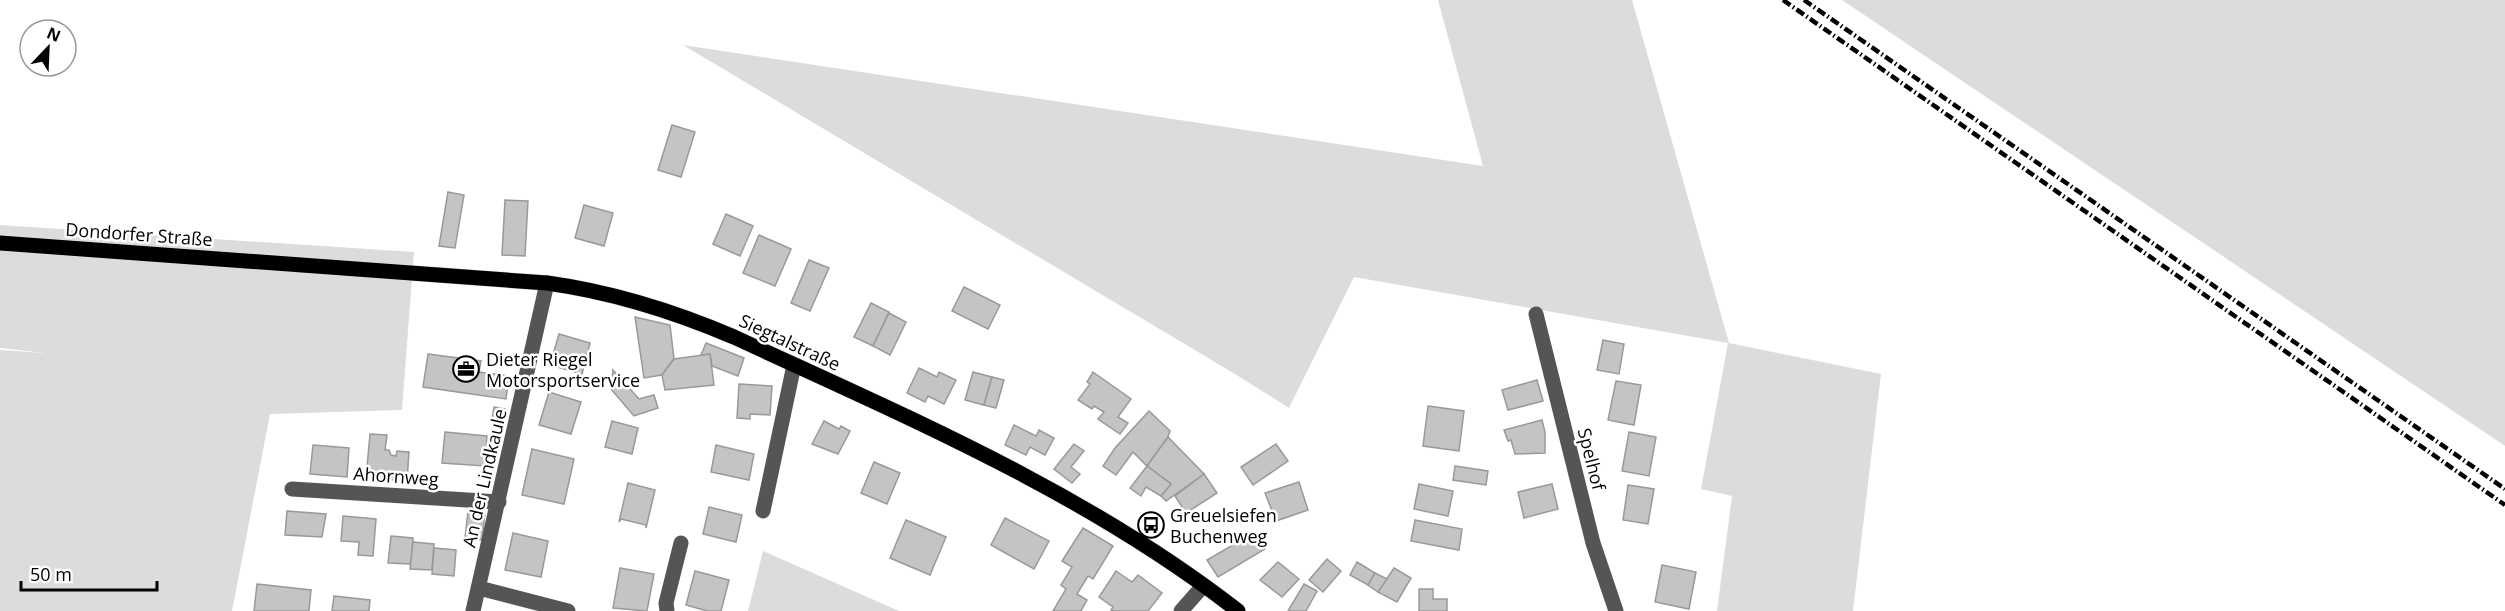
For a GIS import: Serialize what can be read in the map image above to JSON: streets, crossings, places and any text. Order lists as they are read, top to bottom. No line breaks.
{"streets":{"main road":["Dondorfer Straße","Siegtalstraße"],"street":["Spelhof","Ahornweg","An der Lindkaule"]},"crossings":[["Dondorfer Straße","Siegtalstraße"],["Siegtalstraße","An der Lindkaule"],["Ahornweg","An der Lindkaule"]],"places":{"office":["Dieter Riegel Motorsportservice"],"bus stop":["Greuelsiefen Buchenweg"]},"scale_bar":"50 m","north":"top right"}
